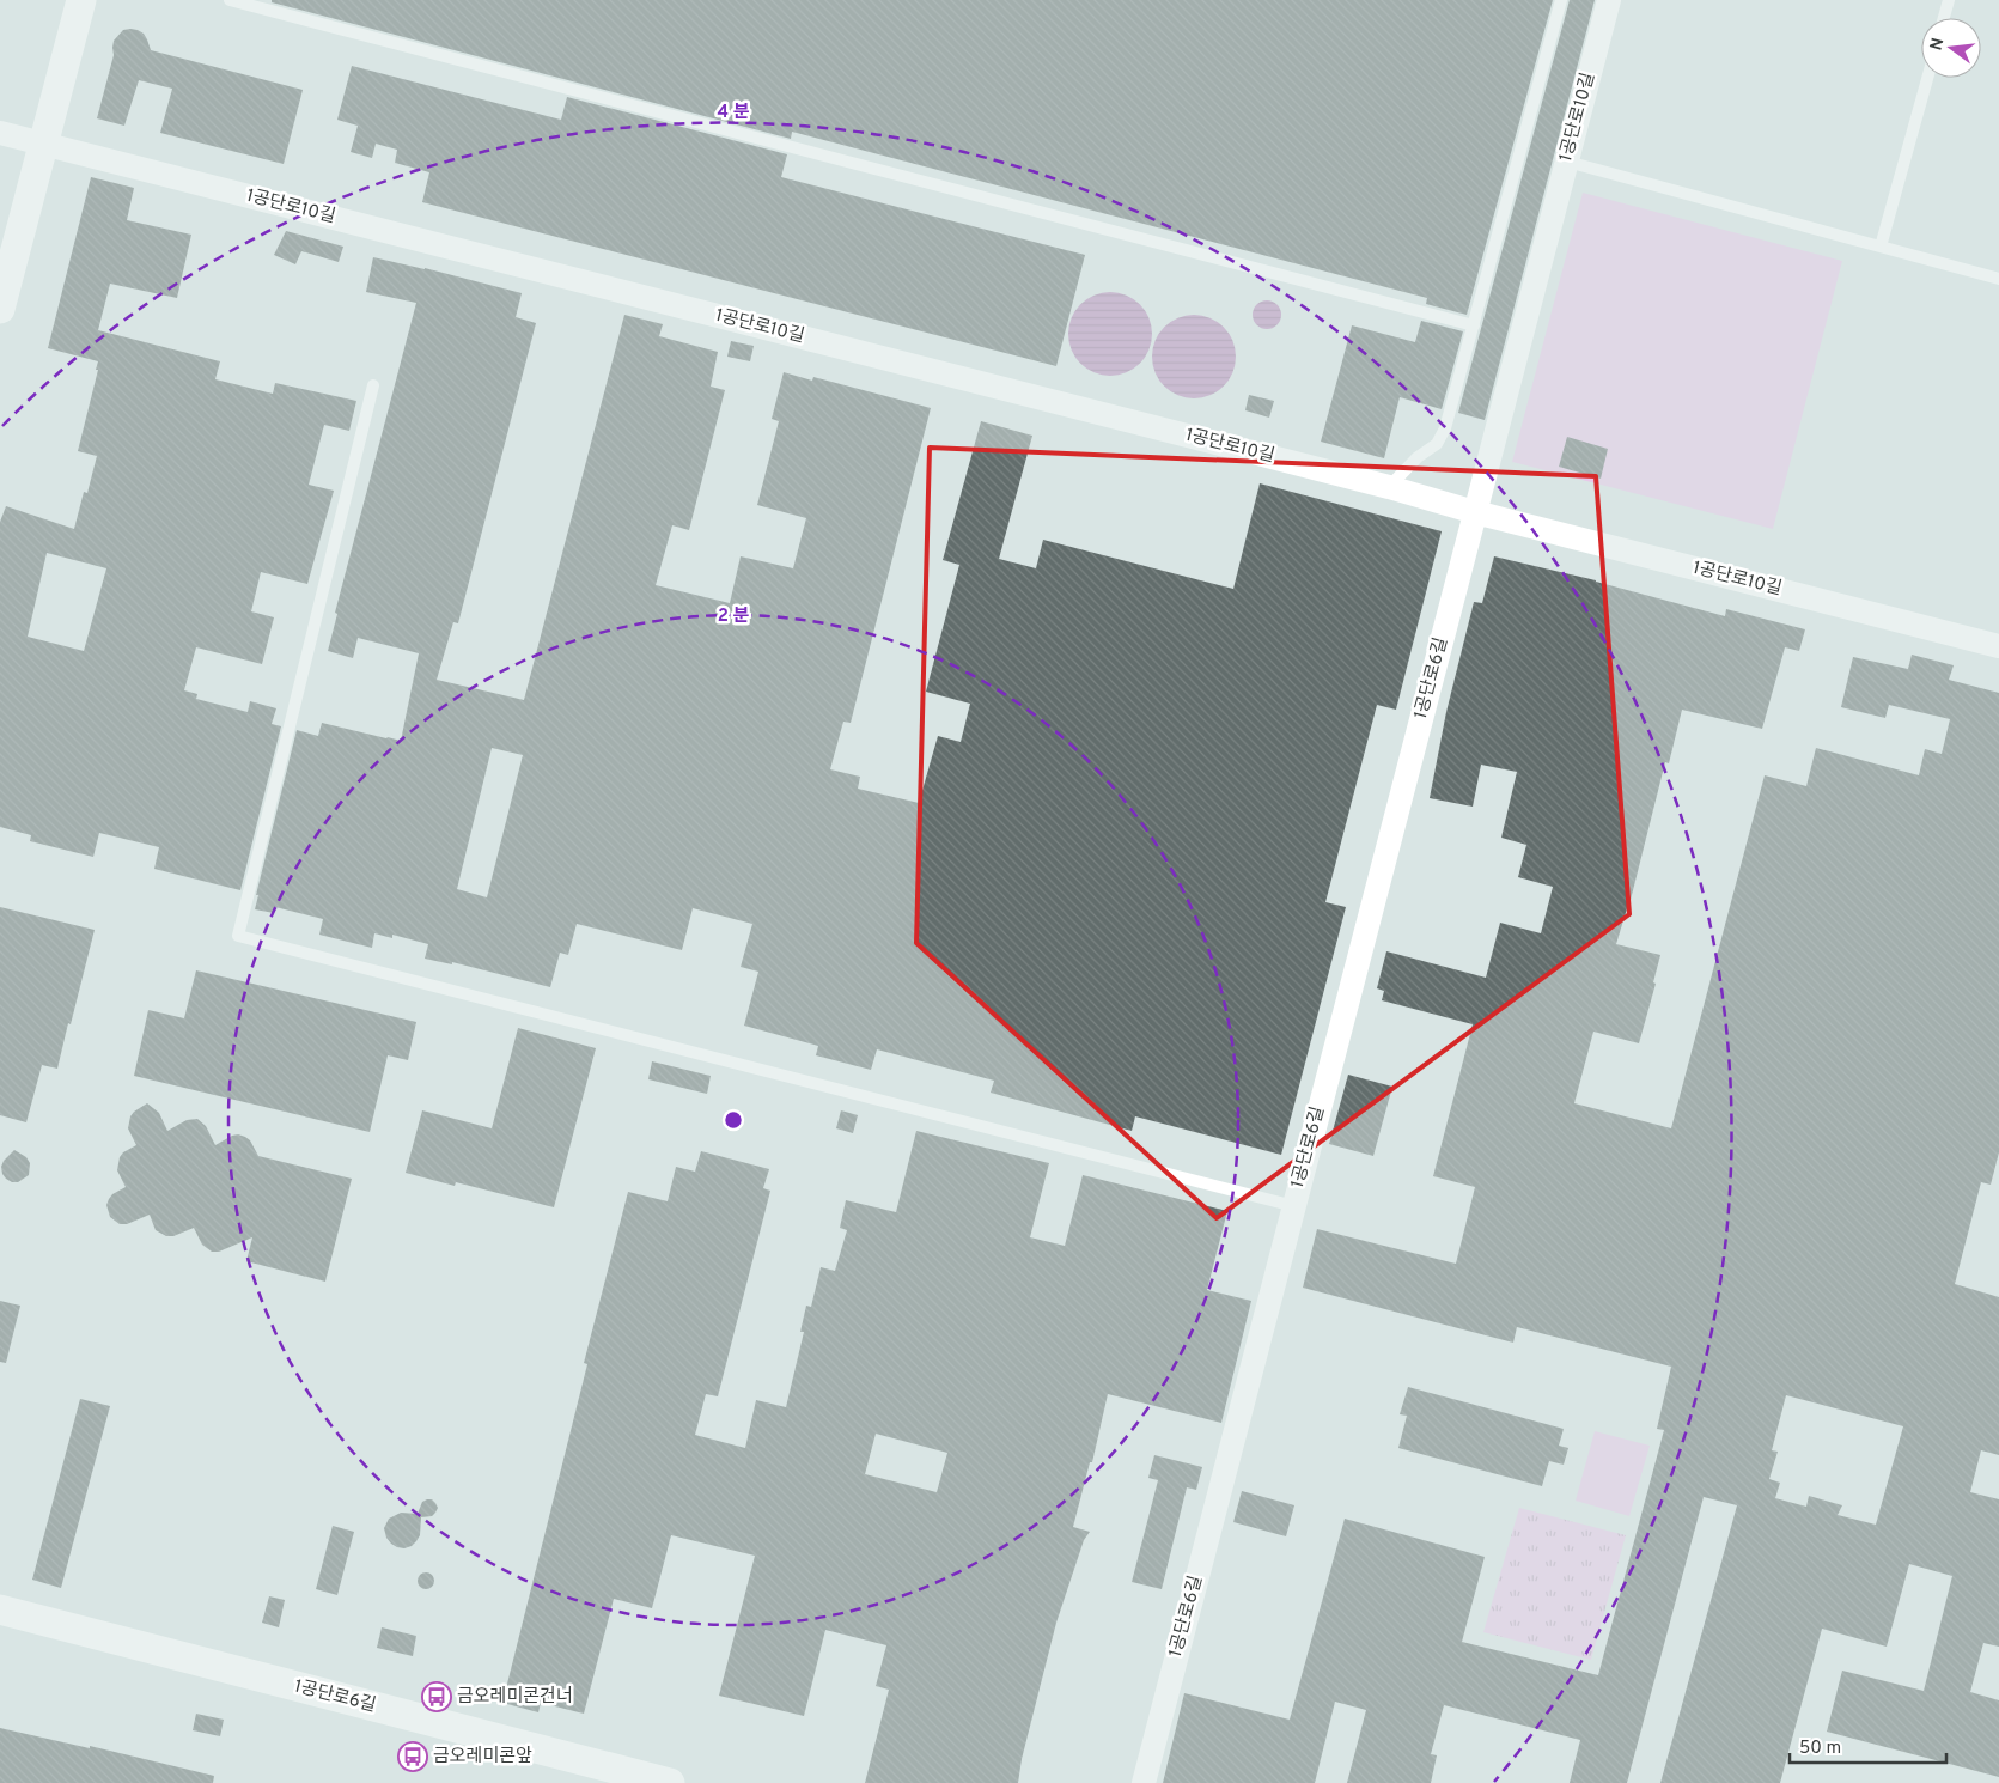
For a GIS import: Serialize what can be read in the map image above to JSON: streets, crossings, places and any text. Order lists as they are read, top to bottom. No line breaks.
{"streets":{"street":["1공단로10길","1공단로6길"]},"crossings":[["1공단로10길","1공단로6길"]],"places":{"bus stop":["금오레미콘건너","금오레미콘앞"]},"scale_bar":"50 m","north":"left","rings":["4 분","2 분"]}
